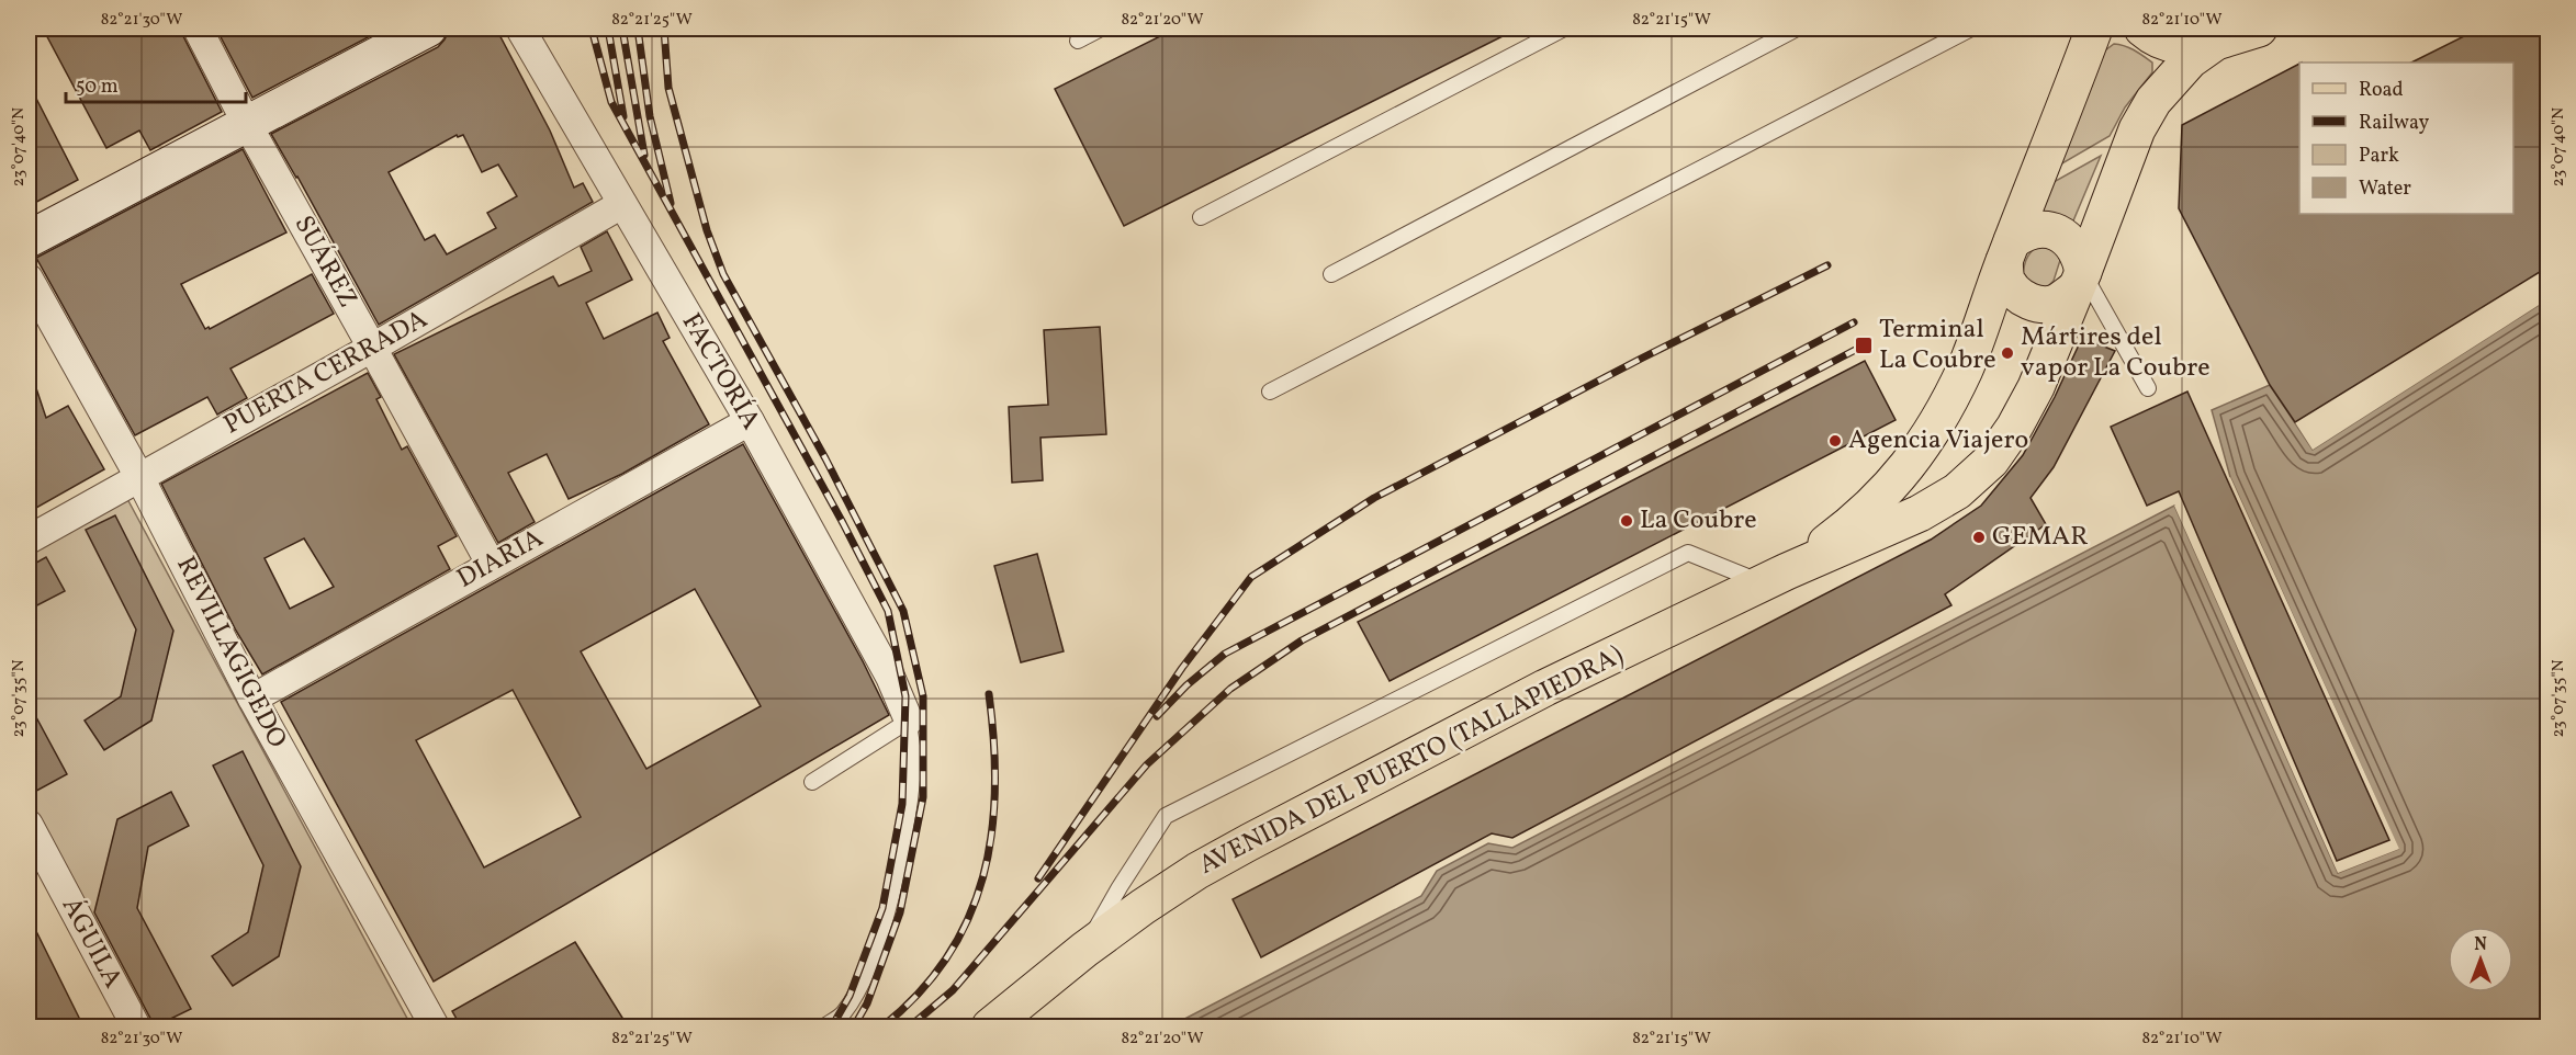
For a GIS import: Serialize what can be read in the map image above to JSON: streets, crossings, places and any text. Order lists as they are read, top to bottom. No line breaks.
{"streets":{"main road":["AVENIDA DEL PUERTO (TALLAPIEDRA)"],"street":["SUÁREZ","FACTORÍA","PUERTA CERRADA","DIARIA","REVILLAGIGEDO","ÁGUILA"]},"crossings":[["SUÁREZ","PUERTA CERRADA"],["SUÁREZ","DIARIA"],["FACTORÍA","PUERTA CERRADA"],["FACTORÍA","DIARIA"],["PUERTA CERRADA","REVILLAGIGEDO"],["DIARIA","REVILLAGIGEDO"]],"places":{"transit":["Terminal La Coubre"],"other":["Mártires del vapor La Coubre","Agencia Viajero","La Coubre","GEMAR"]},"legend":["Road","Railway","Park","Water"],"scale_bar":"50 m","north":"top","coordinates":["82°21'30\"W","82°21'25\"W","82°21'20\"W","82°21'15\"W","82°21'10\"W","23°07'40\"N","23°07'35\"N"]}
